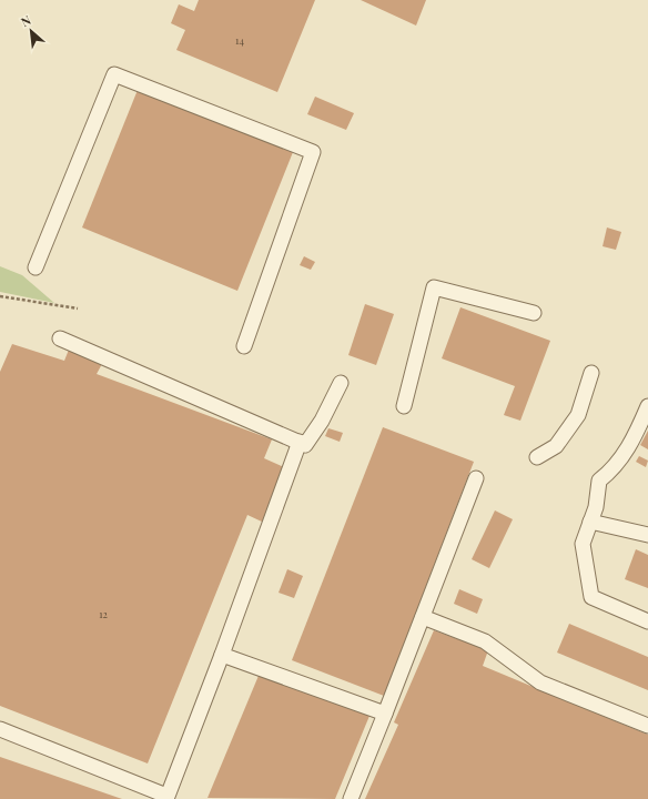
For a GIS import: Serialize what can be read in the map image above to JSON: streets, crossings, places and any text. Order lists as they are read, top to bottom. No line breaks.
{"house_numbers":["14","12"],"north":"top left"}
